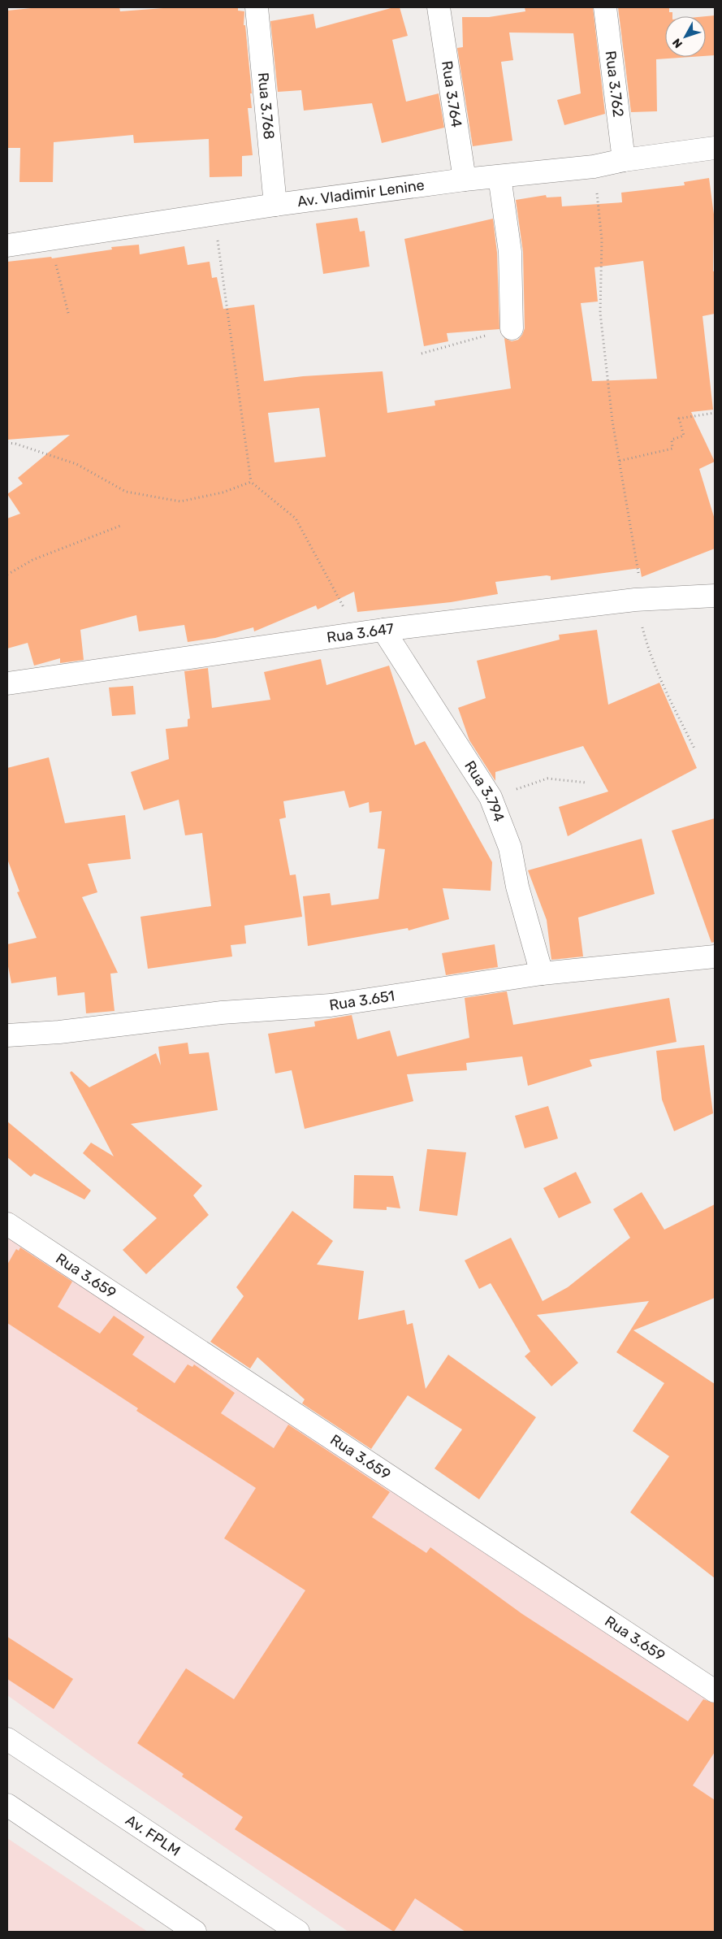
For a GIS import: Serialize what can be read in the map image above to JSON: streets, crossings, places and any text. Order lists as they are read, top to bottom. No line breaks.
{"streets":{"street":["Rua 3.762","Rua 3.764","Rua 3.768","Av. Vladimir Lenine","Rua 3.647","Rua 3.794","Rua 3.651","Rua 3.659","Av. FPLM"]},"crossings":[["Rua 3.762","Av. Vladimir Lenine"],["Rua 3.764","Av. Vladimir Lenine"],["Rua 3.768","Av. Vladimir Lenine"],["Rua 3.647","Rua 3.794"],["Rua 3.794","Rua 3.651"]],"north":"bottom left"}
